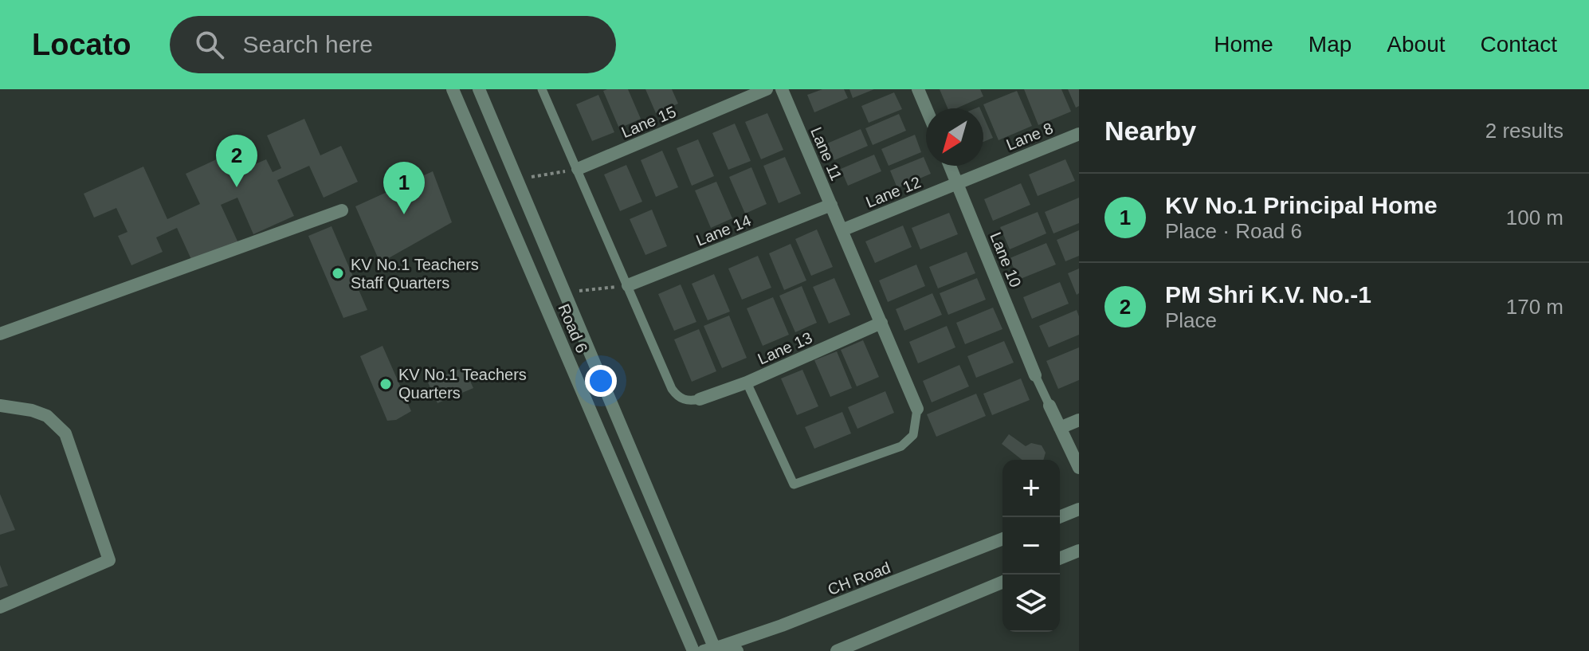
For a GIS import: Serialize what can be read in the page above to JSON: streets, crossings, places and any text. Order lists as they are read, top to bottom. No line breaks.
{"streets":{"street":["Lane 15","Lane 8","Lane 11","Lane 12","Lane 14","Lane 10","Road 6","Lane 13","CH Road"]},"crossings":[["Lane 8","Lane 12"],["Lane 8","Lane 10"],["Lane 11","Lane 12"],["Lane 11","Lane 14"],["Lane 11","Lane 13"],["Lane 12","Lane 10"],["Road 6","CH Road"]],"places":["KV No.1 Teachers Staff Quarters","KV No.1 Teachers Quarters"],"north":"bottom left","page":{"header":"Locato","search":"Search here","nav":["Home","Map","About","Contact"],"heading":["Nearby","2 results"],"pins":["2","1"],"list":[{"mark":"1","name":"KV No.1 Principal Home","note":"Place · Road 6","value":"100 m"},{"mark":"2","name":"PM Shri K.V. No.-1","note":"Place","value":"170 m"}],"map_buttons":["+","−"]}}
